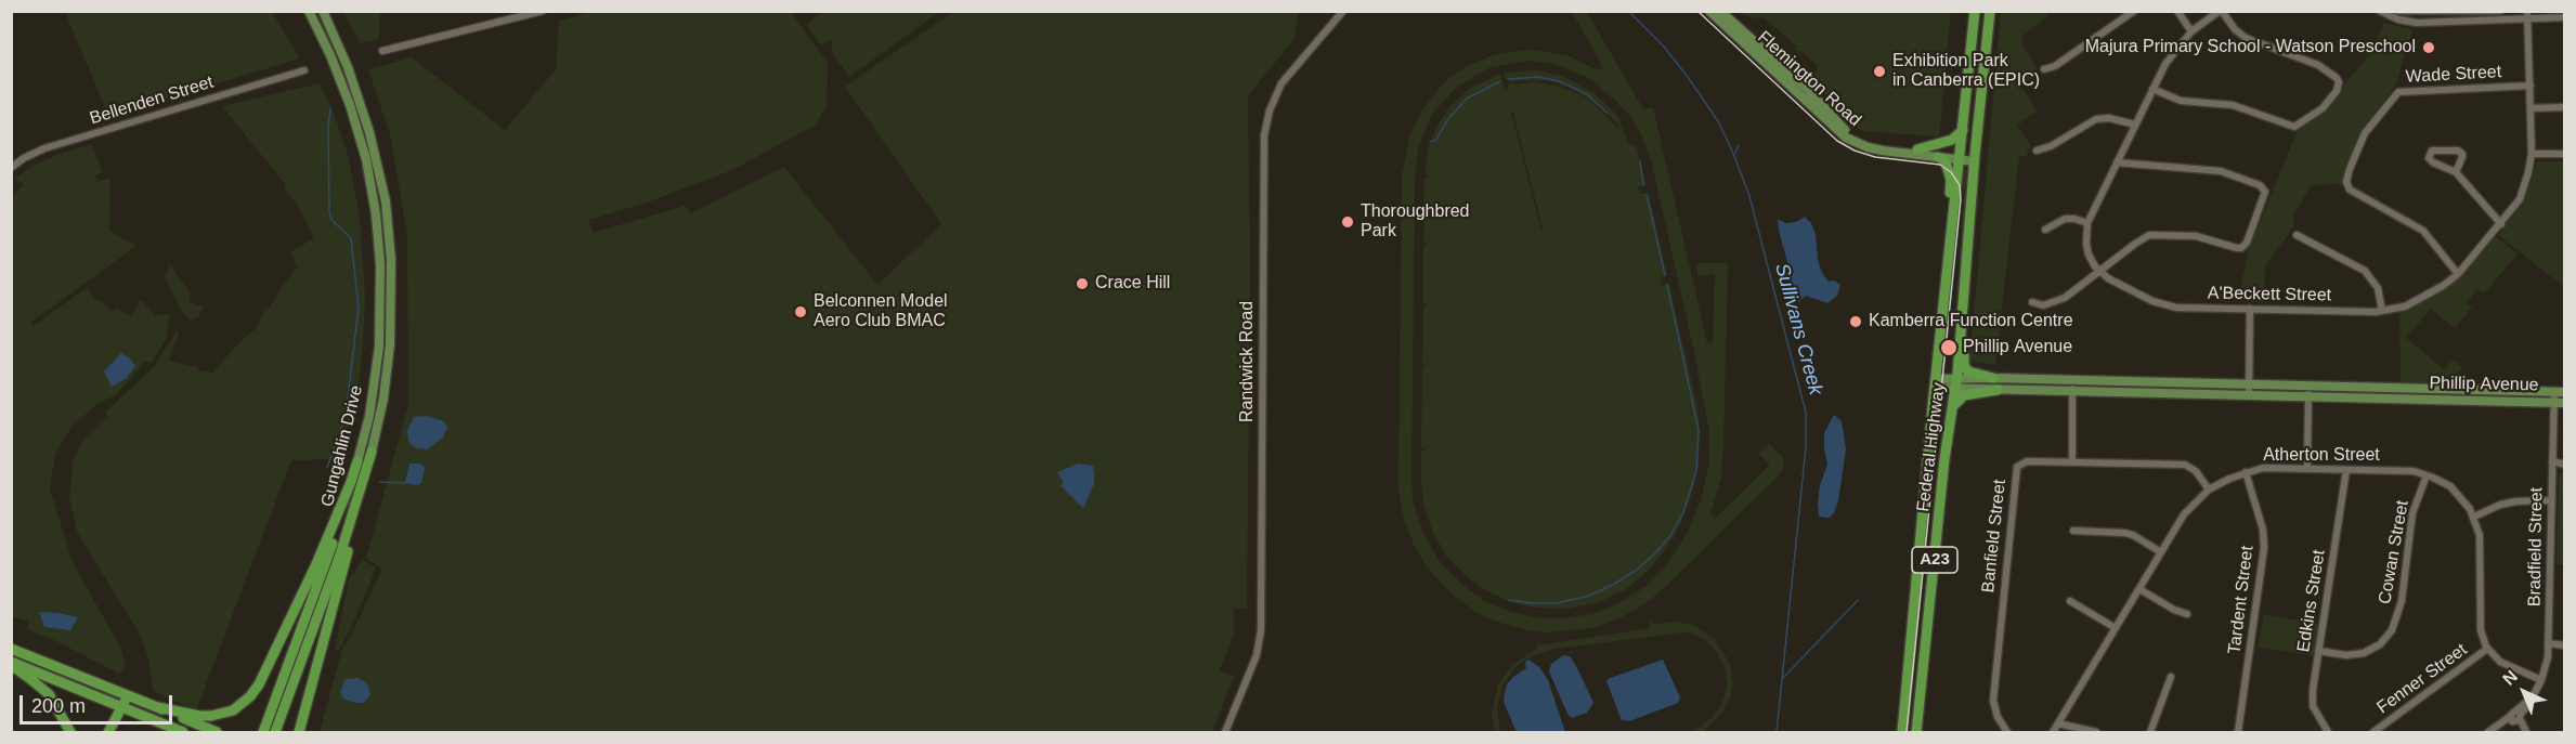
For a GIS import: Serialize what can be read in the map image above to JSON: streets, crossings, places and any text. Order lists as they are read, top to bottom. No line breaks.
{"streets":{"highway":["Gungahlin Drive","Federal Highway","A23"],"main road":["Flemington Road","Phillip Avenue"],"street":["Wade Street","Bellenden Street","A'Beckett Street","Randwick Road","Atherton Street","Banfield Street","Bradfield Street","Cowan Street","Tardent Street","Edkins Street","Fenner Street"]},"crossings":[["Wade Street","A'Beckett Street"],["Flemington Road","Federal Highway"],["Phillip Avenue","Federal Highway"],["Phillip Avenue","Bradfield Street"],["Atherton Street","Banfield Street"],["Atherton Street","Cowan Street"],["Atherton Street","Tardent Street"],["Atherton Street","Edkins Street"],["Atherton Street","Fenner Street"],["Cowan Street","Edkins Street"]],"water":["Sullivans Creek"],"places":["Majura Primary School - Watson Preschool","Exhibition Park in Canberra (EPIC)","Thoroughbred Park","Crace Hill","Belconnen Model Aero Club BMAC","Kamberra Function Centre","Phillip Avenue"],"scale_bar":"200 m","north":"top left"}
